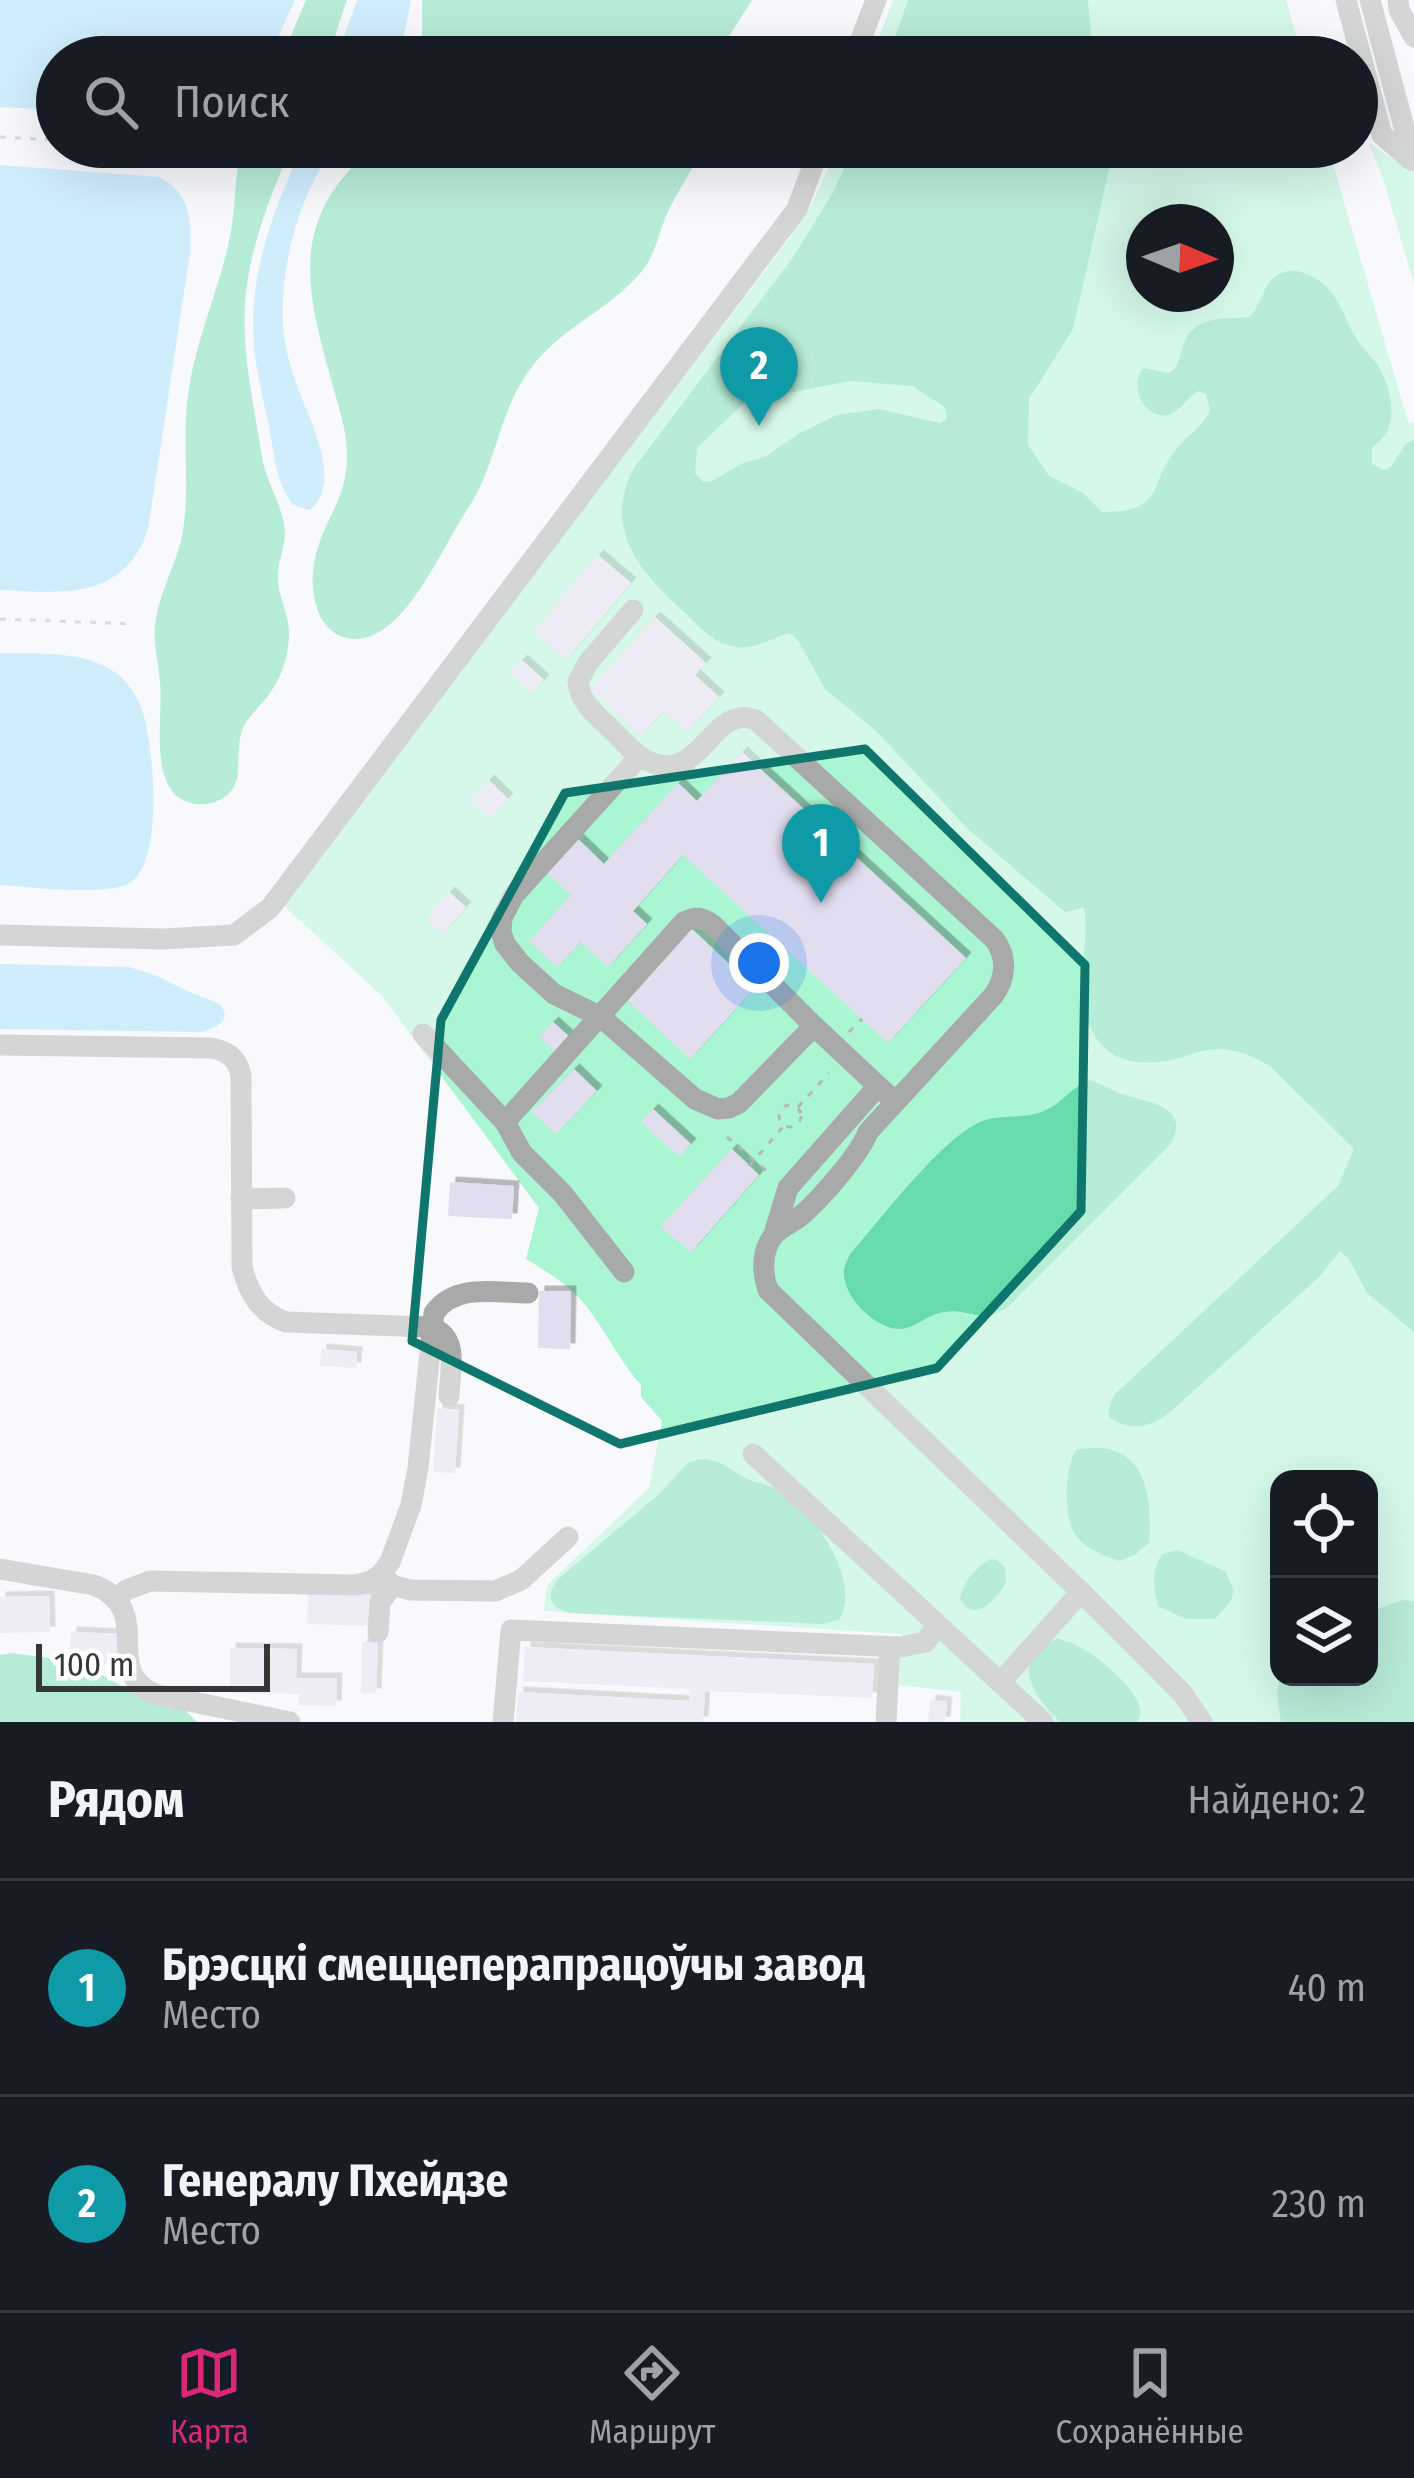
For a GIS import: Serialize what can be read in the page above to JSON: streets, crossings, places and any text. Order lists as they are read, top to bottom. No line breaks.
{"scale_bar":"100 m","north":"right","page":{"search":"Поиск","pins":["2","1"],"scale":"100 m","heading":["Рядом","Найдено: 2"],"list":[{"mark":"1","name":"Брэсцкі смеццеперапрацоўчы завод","note":"Место","value":"40 m"},{"mark":"2","name":"Генералу Пхейдзе","note":"Место","value":"230 m"}],"nav":["Карта","Маршрут","Сохранённые"]}}
